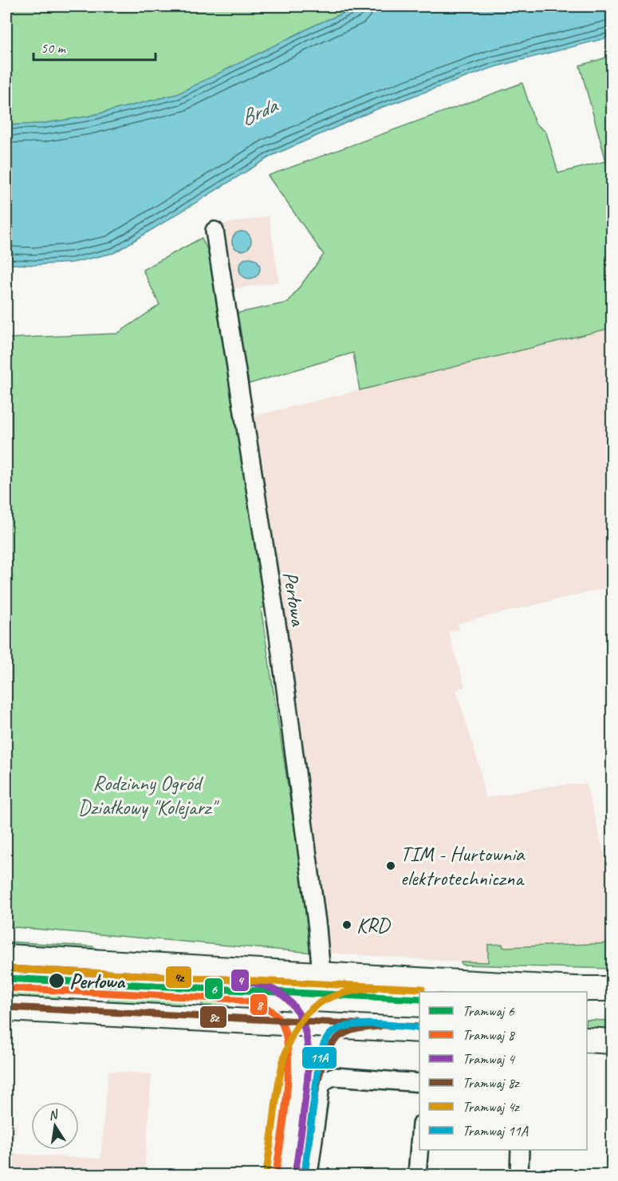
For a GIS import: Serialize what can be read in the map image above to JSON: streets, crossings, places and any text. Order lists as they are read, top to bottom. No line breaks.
{"streets":{"street":["Perłowa"]},"water":["Brda"],"parks":["Rodzinny Ogród Działkowy \"Kolejarz\""],"places":["TIM - Hurtownia elektrotechniczna","KRD","Perłowa"],"lines":["tram line 4","tram line 4z","tram line 6","tram line 8","tram line 8z","tram line 11A"],"legend":["Tramwaj 6","Tramwaj 8","Tramwaj 4","Tramwaj 8z","Tramwaj 4z","Tramwaj 11A"],"scale_bar":"50 m","north":"top"}
